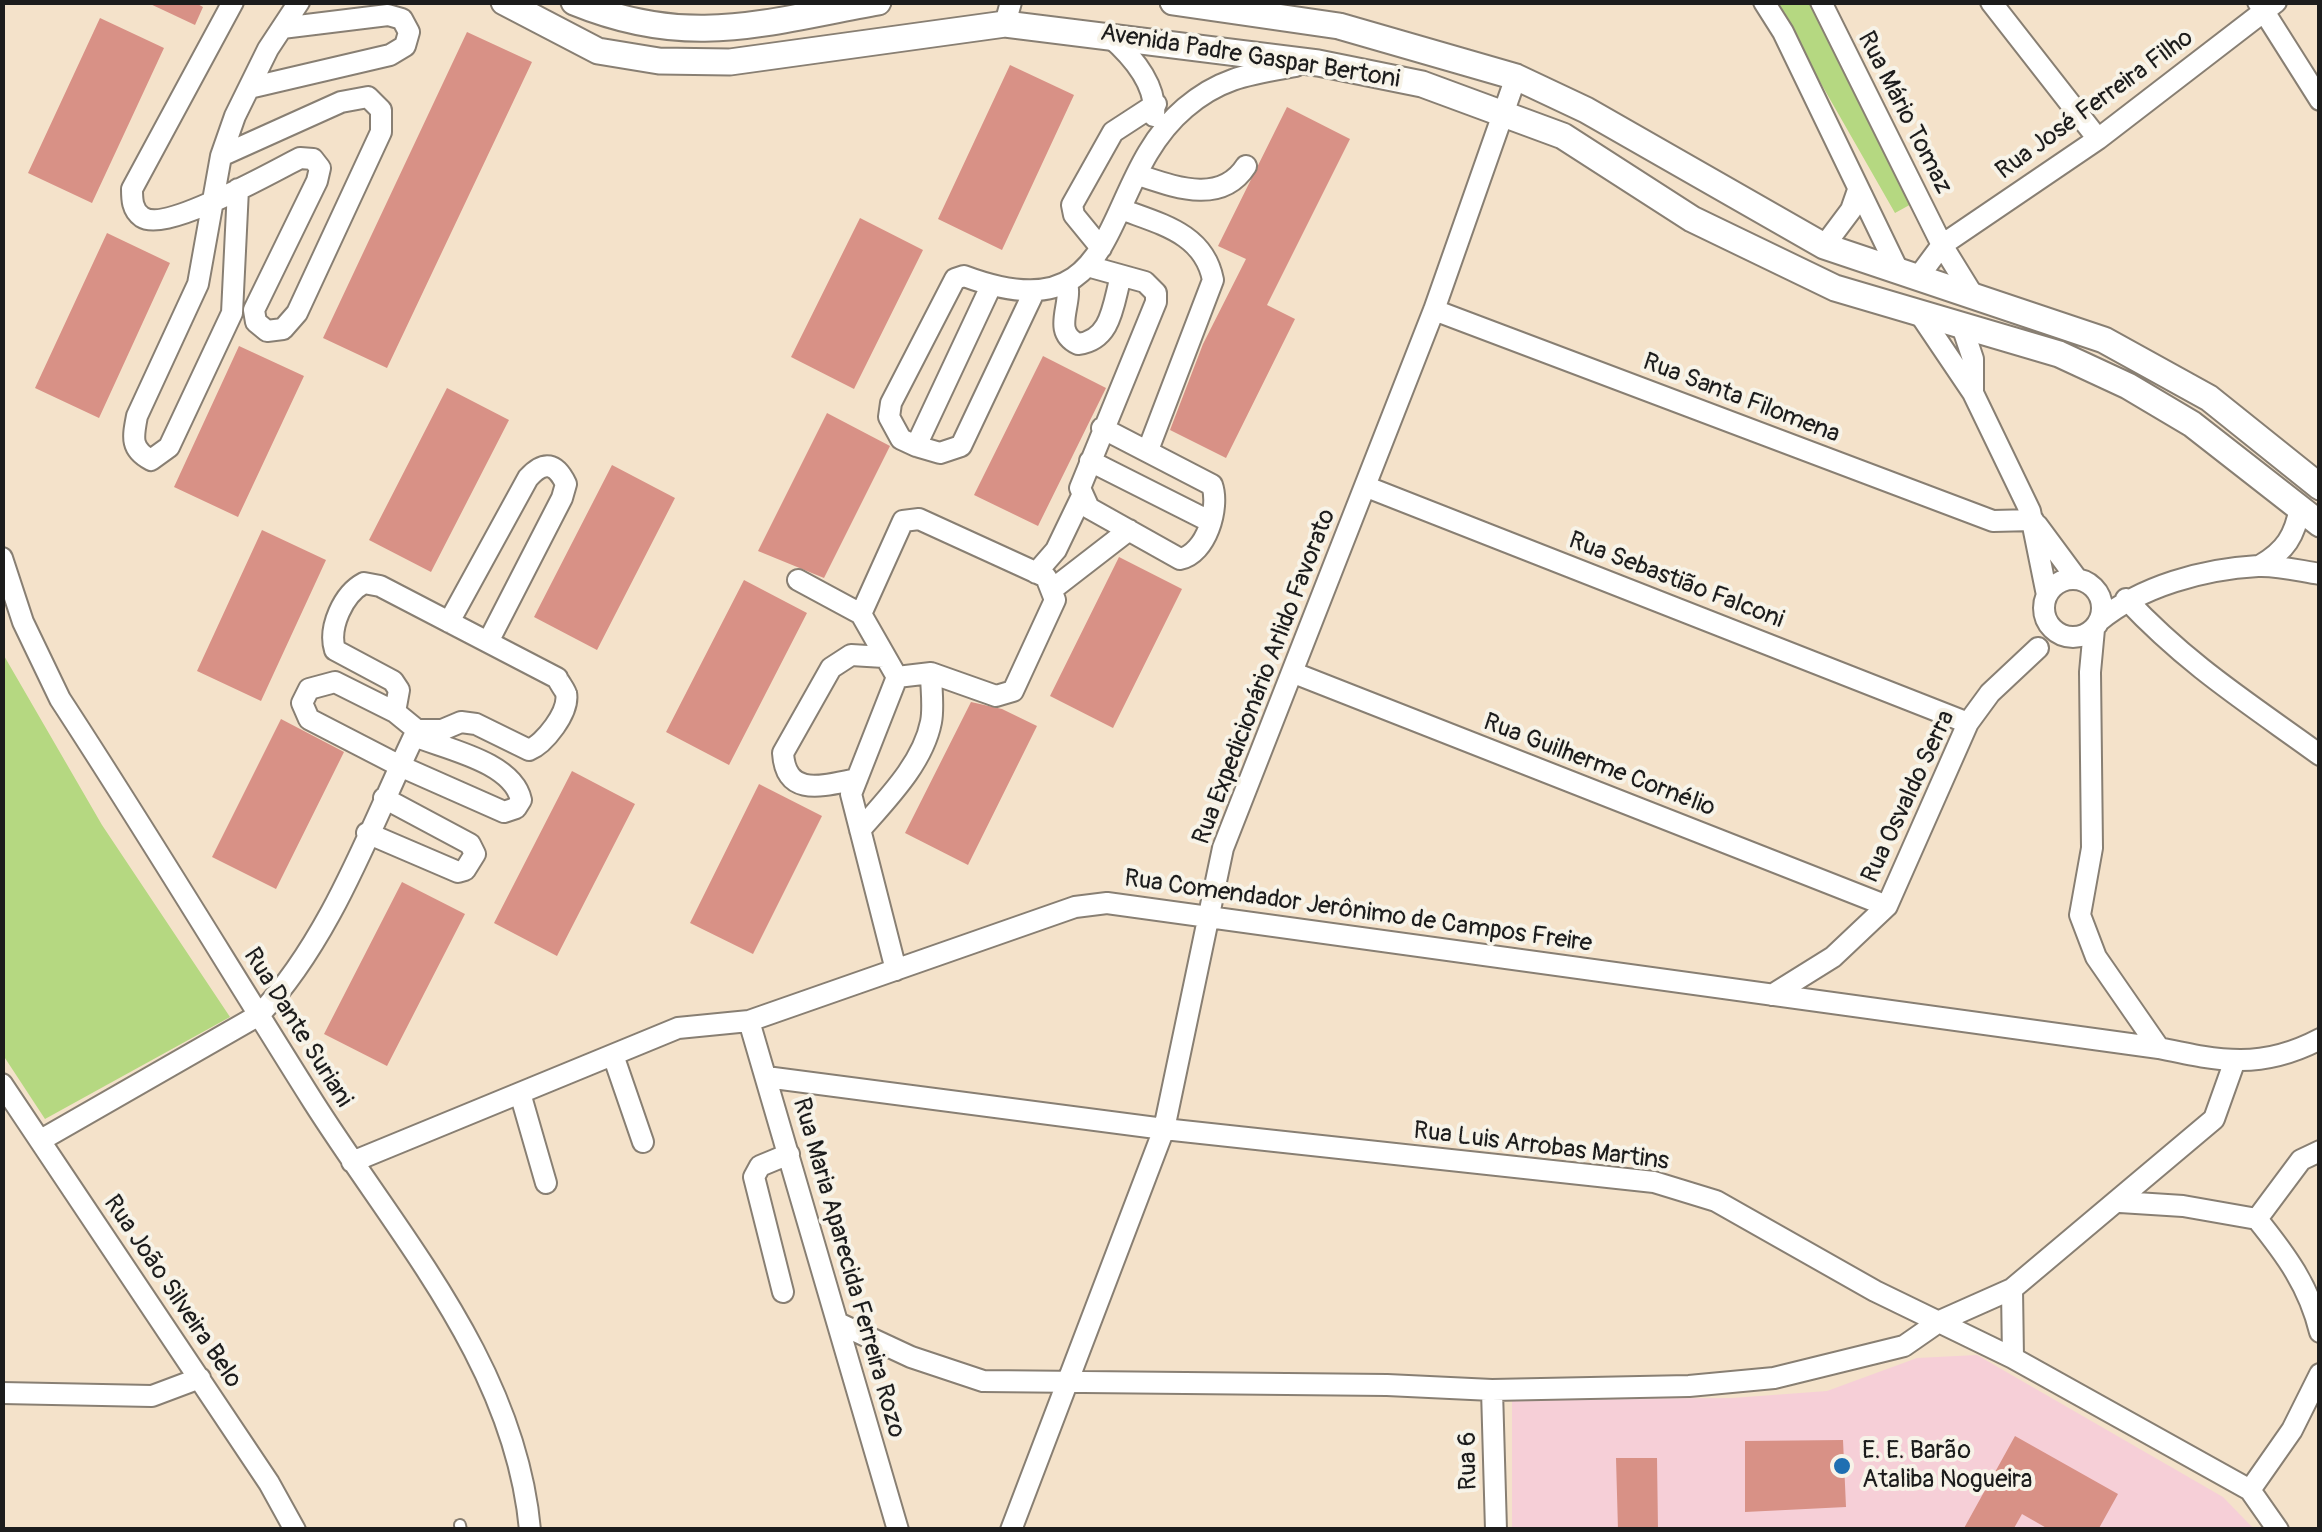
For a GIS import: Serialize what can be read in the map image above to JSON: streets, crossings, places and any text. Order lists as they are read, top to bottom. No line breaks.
{"streets":{"street":["Avenida Padre Gaspar Bertoni","Rua José Ferreira Filho","Rua Mário Tomaz","Rua Santa Filomena","Rua Sebastião Falconi","Rua Expedicionário Arlido Favorato","Rua Guilherme Cornélio","Rua Osvaldo Serra","Rua Comendador Jerônimo de Campos Freire","Rua Dante Suriani","Rua Luis Arrobas Martins","Rua Maria Aparecida Ferreira Rozo","Rua João Silveira Belo","Rua 6"]},"crossings":[["Avenida Padre Gaspar Bertoni","Rua Mário Tomaz"],["Avenida Padre Gaspar Bertoni","Rua Expedicionário Arlido Favorato"],["Rua José Ferreira Filho","Rua Mário Tomaz"],["Rua Santa Filomena","Rua Expedicionário Arlido Favorato"],["Rua Sebastião Falconi","Rua Expedicionário Arlido Favorato"],["Rua Sebastião Falconi","Rua Osvaldo Serra"],["Rua Expedicionário Arlido Favorato","Rua Guilherme Cornélio"],["Rua Expedicionário Arlido Favorato","Rua Comendador Jerônimo de Campos Freire"],["Rua Expedicionário Arlido Favorato","Rua Luis Arrobas Martins"],["Rua Guilherme Cornélio","Rua Osvaldo Serra"],["Rua Osvaldo Serra","Rua Comendador Jerônimo de Campos Freire"],["Rua Comendador Jerônimo de Campos Freire","Rua Dante Suriani"],["Rua Comendador Jerônimo de Campos Freire","Rua Maria Aparecida Ferreira Rozo"],["Rua Luis Arrobas Martins","Rua Maria Aparecida Ferreira Rozo"]],"places":["E. E. Barão Ataliba Nogueira"]}
